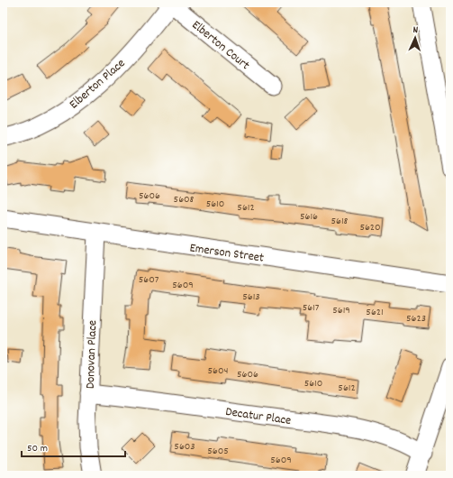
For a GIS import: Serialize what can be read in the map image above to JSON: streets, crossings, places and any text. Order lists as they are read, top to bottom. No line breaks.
{"streets":{"street":["Elberton Court","Elberton Place","Emerson Street","Donovan Place","Decatur Place"]},"crossings":[["Elberton Court","Elberton Place"],["Emerson Street","Donovan Place"],["Donovan Place","Decatur Place"]],"house_numbers":["5606","5608","5610","5612","5616","5618","5620","5607","5609","5613","5617","5619","5621","5623","5604","5606","5610","5612","5603","5605","5609"],"scale_bar":"50 m","north":"top"}
